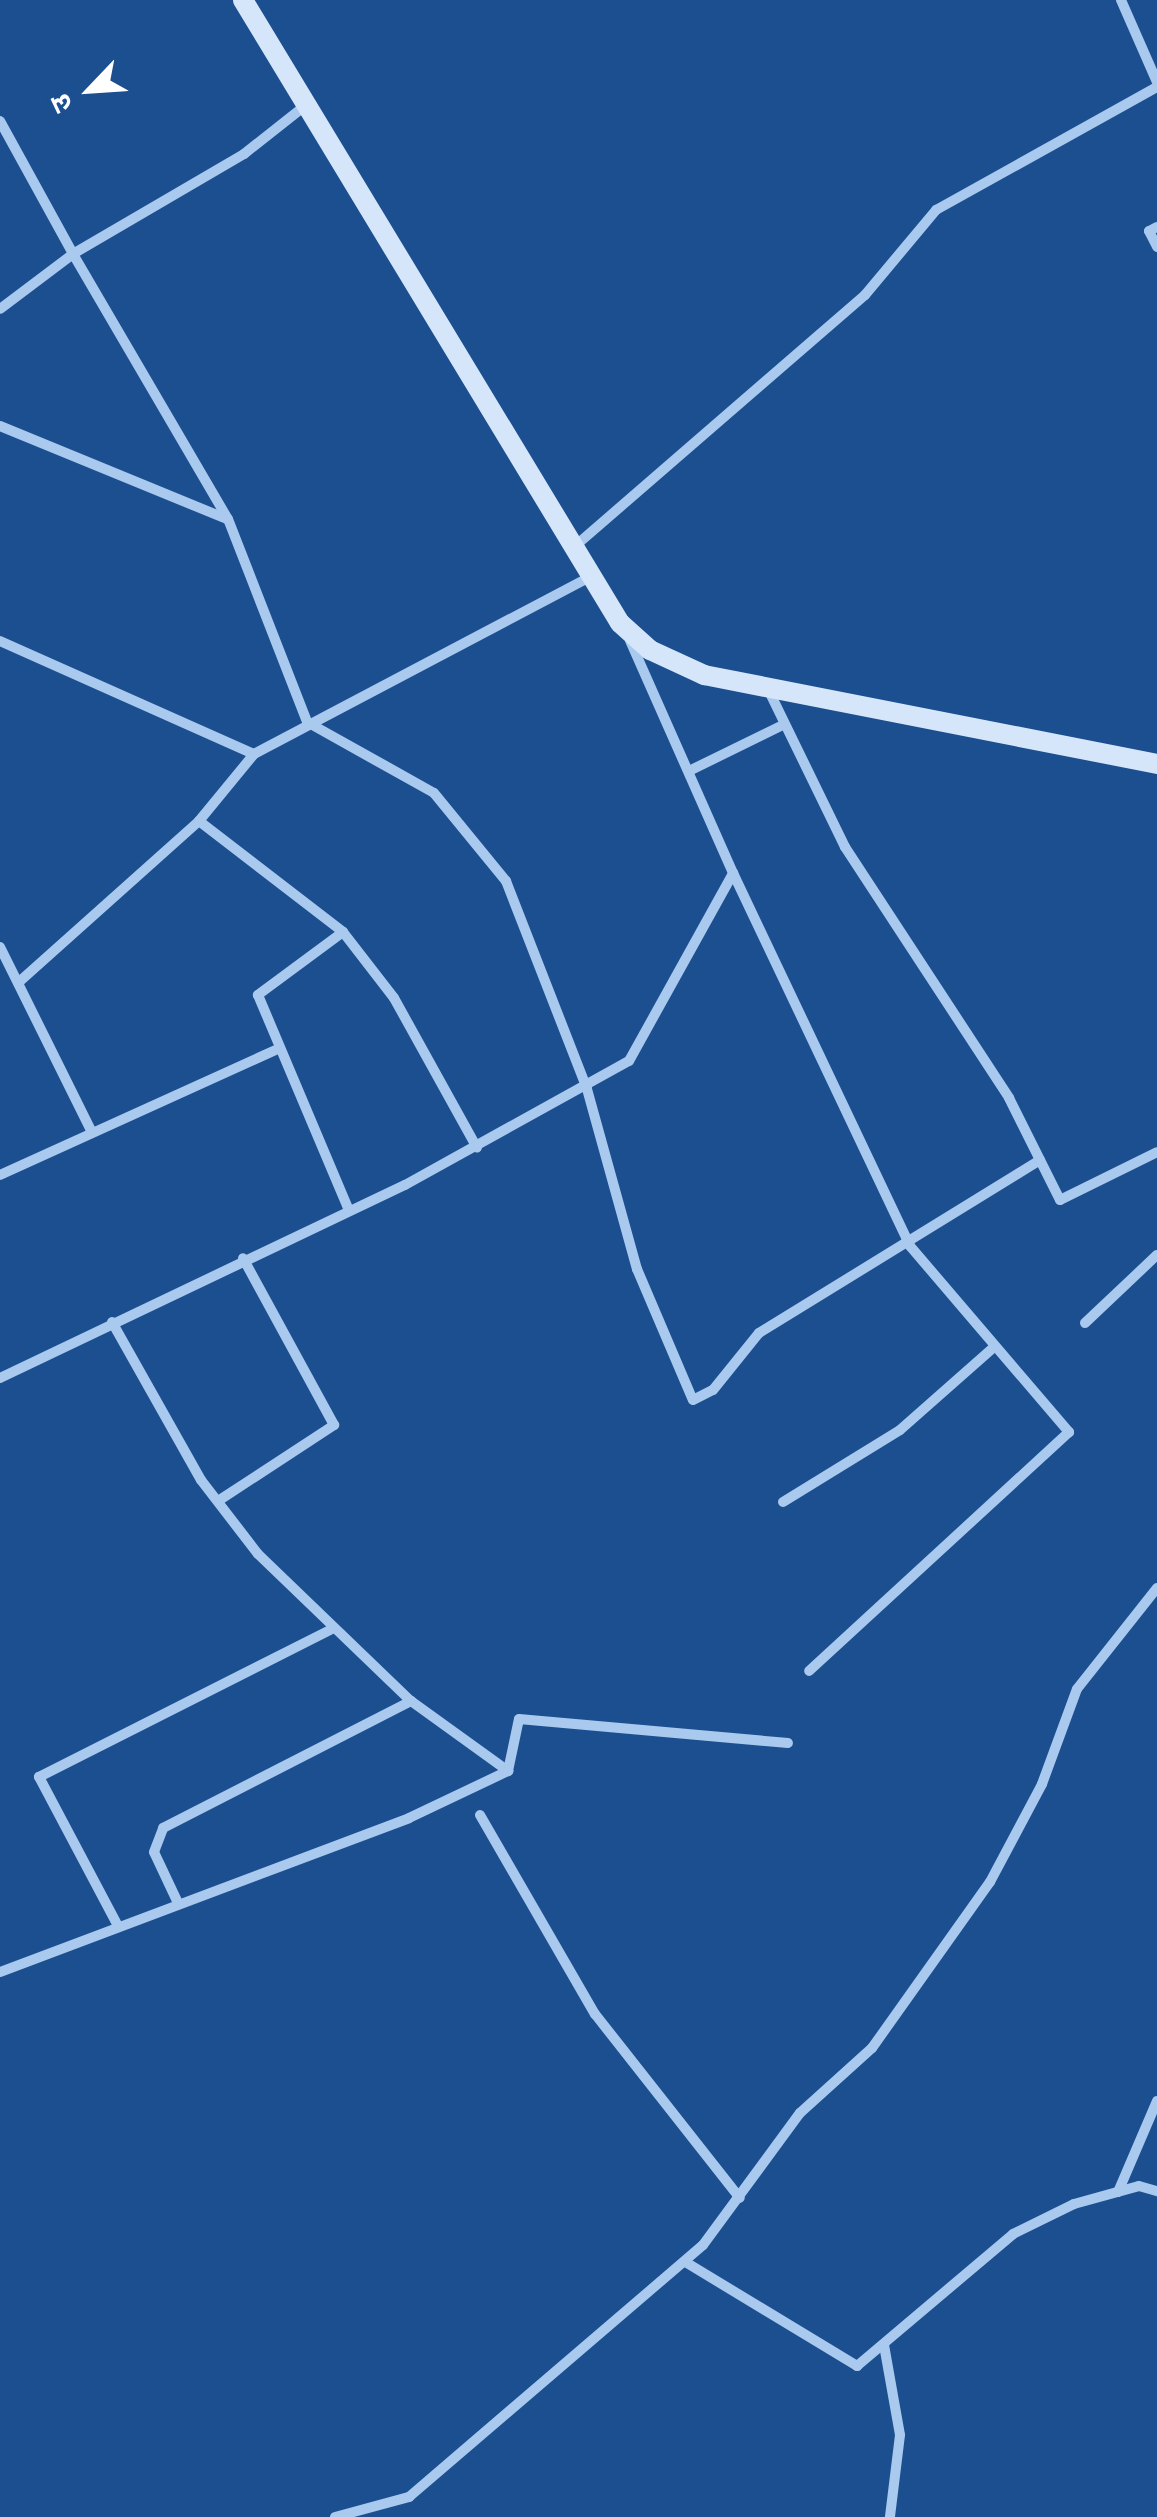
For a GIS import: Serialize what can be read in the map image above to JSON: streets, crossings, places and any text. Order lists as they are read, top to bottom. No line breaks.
{"north":"bottom left"}
